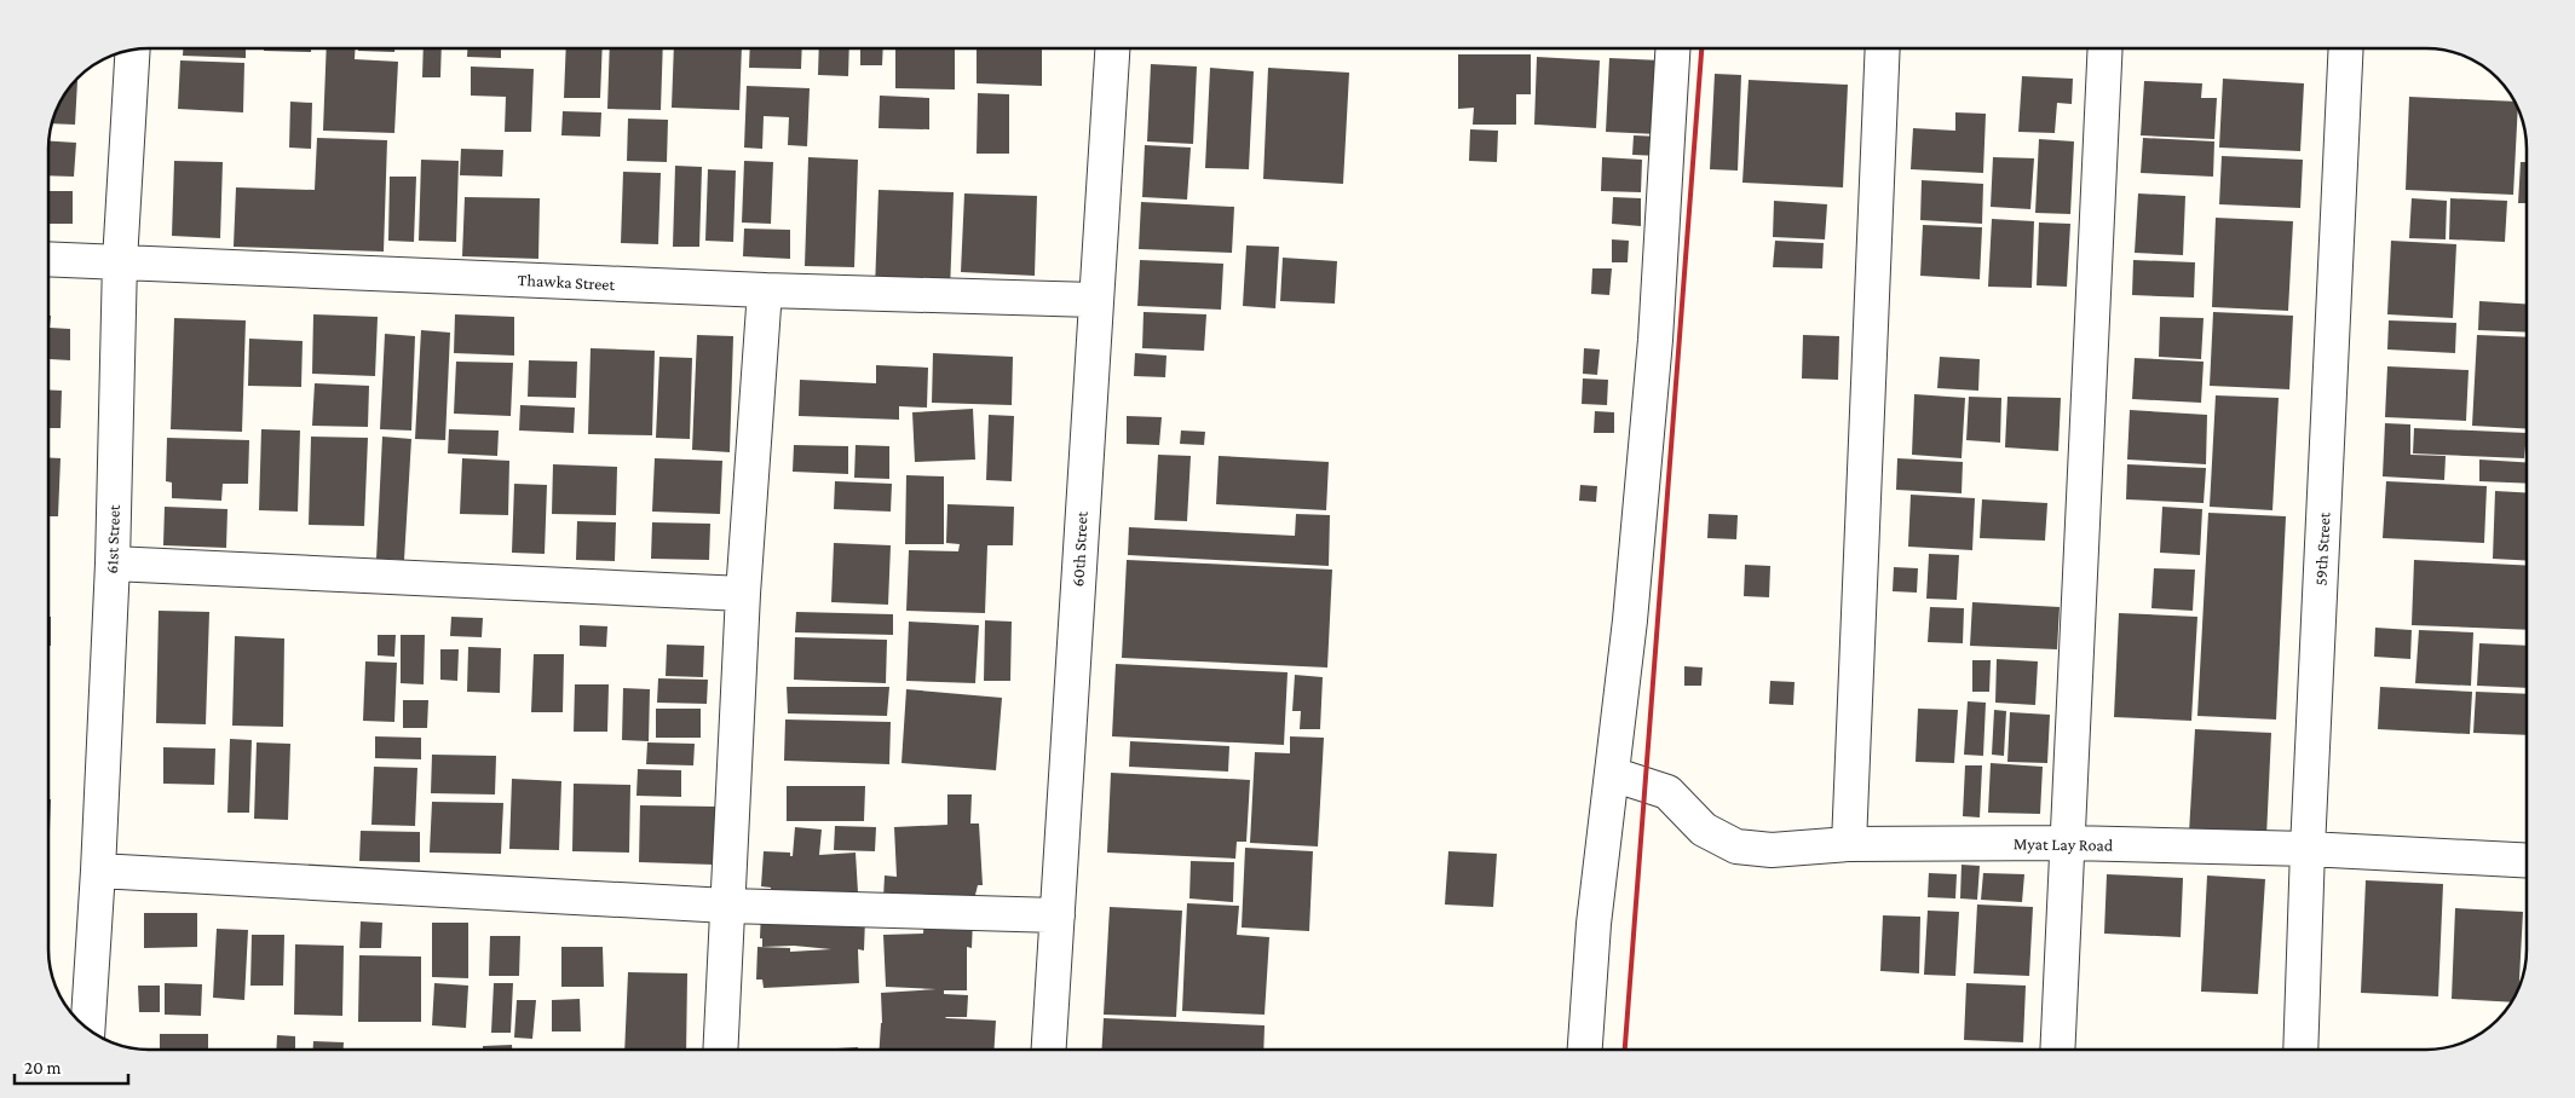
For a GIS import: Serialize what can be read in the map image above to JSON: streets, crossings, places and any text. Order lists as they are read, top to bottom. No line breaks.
{"streets":{"street":["Thawka Street","61st Street","60th Street","59th Street","Myat Lay Road"]},"crossings":[["Thawka Street","61st Street"],["Thawka Street","60th Street"],["59th Street","Myat Lay Road"]],"scale_bar":"20 m"}
